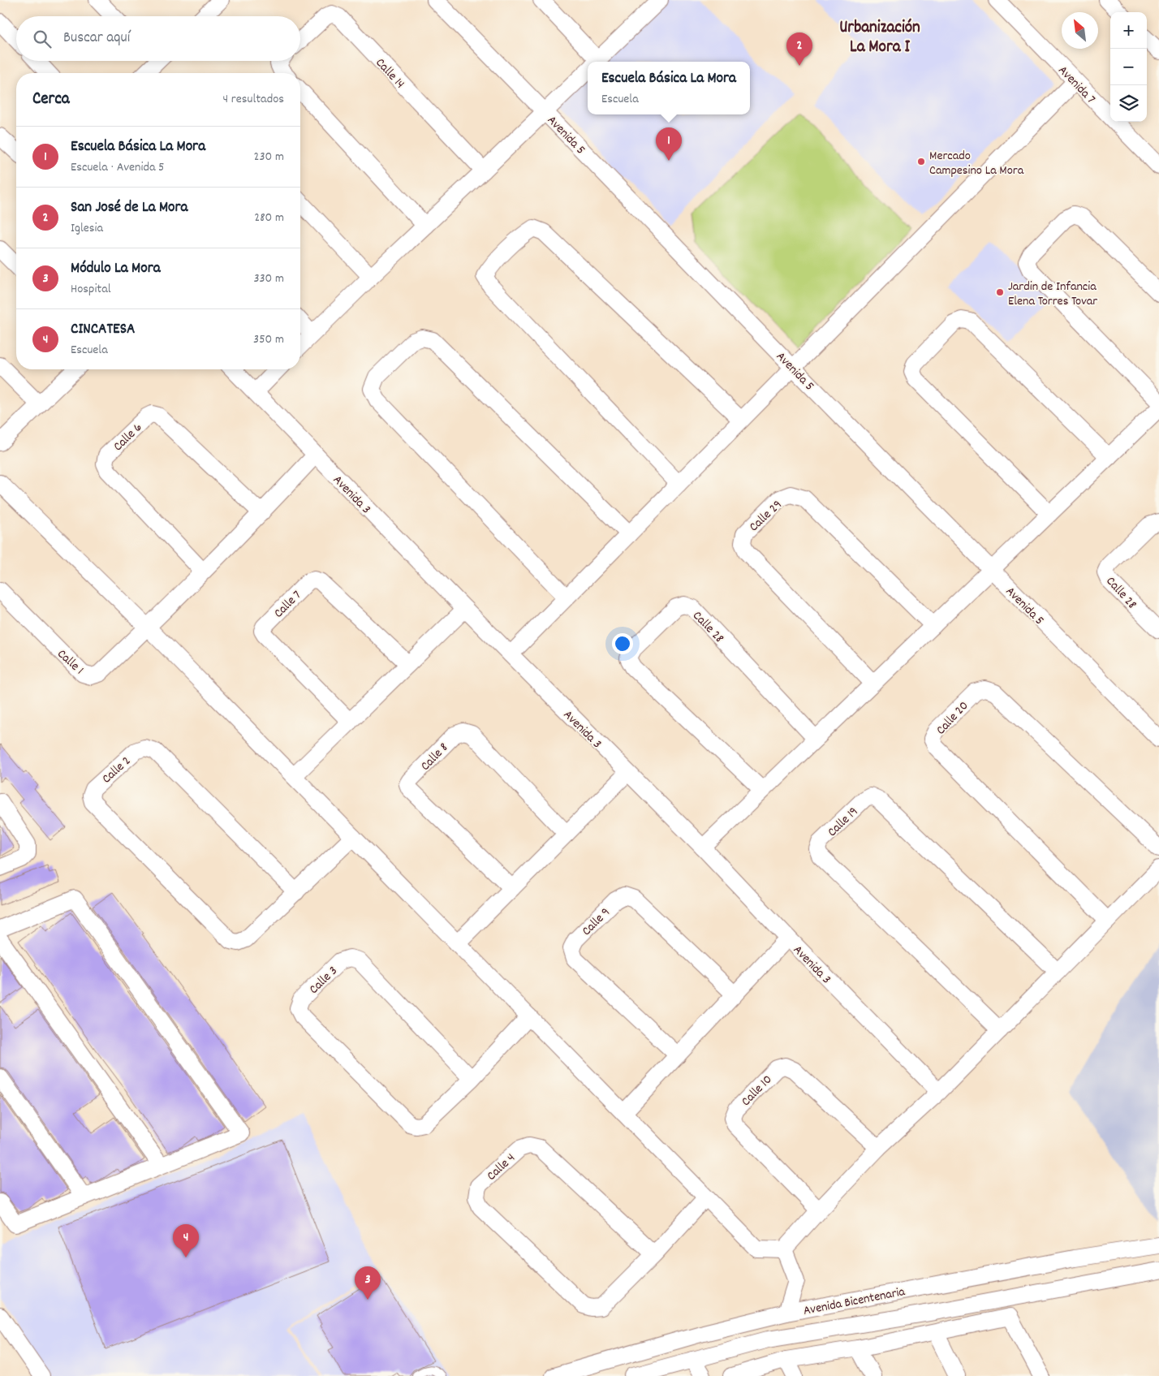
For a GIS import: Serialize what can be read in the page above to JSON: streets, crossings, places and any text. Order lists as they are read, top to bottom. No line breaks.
{"streets":{"street":["Calle 14","Avenida 7","Avenida 5","Calle 6","Avenida 3","Calle 29","Calle 28","Calle 7","Calle 1","Calle 20","Calle 8","Calle 2","Calle 19","Calle 9","Calle 3","Calle 10","Calle 4","Avenida Bicentenaria"]},"crossings":[["Calle 6","Calle 1"],["Avenida 3","Calle 1"]],"districts":["Urbanización La Mora I"],"places":["Mercado Campesino La Mora","Jardin de Infancia Elena Torres Tovar"],"north":"top left","page":{"map_buttons":["+","−"],"search":"Buscar aquí","pins":["2","1","4","3"],"popup":["Escuela Básica La Mora","Escuela"],"heading":["Cerca","4 resultados"],"list":[{"mark":"1","name":"Escuela Básica La Mora","note":"Escuela · Avenida 5","value":"230 m"},{"mark":"2","name":"San José de La Mora","note":"Iglesia","value":"280 m"},{"mark":"3","name":"Módulo La Mora","note":"Hospital","value":"330 m"},{"mark":"4","name":"CINCATESA","note":"Escuela","value":"350 m"}]}}
